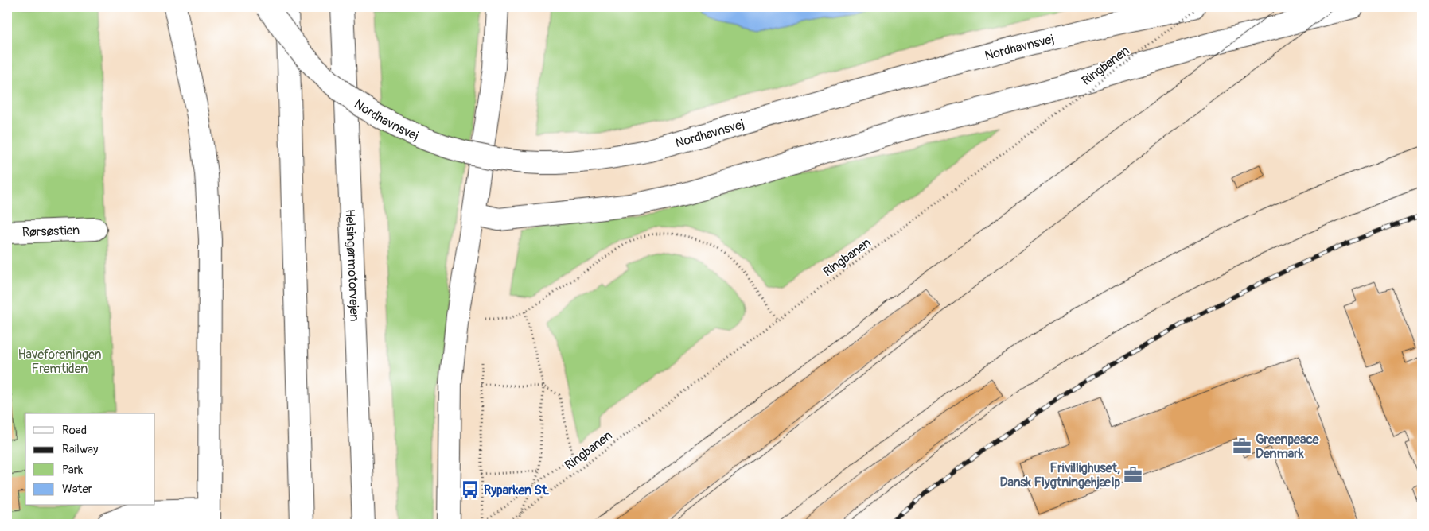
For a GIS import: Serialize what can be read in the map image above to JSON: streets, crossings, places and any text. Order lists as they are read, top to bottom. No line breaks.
{"streets":{"main road":["Nordhavnsvej","Rørsøstien","Helsingørmotorvejen"],"path":["Ringbanen"]},"parks":["Haveforeningen Fremtiden"],"places":{"office":["Greenpeace Denmark","Frivillighuset, Dansk Flygtningehjælp"],"bus stop":["Ryparken St."]},"legend":["Road","Railway","Park","Water"]}
